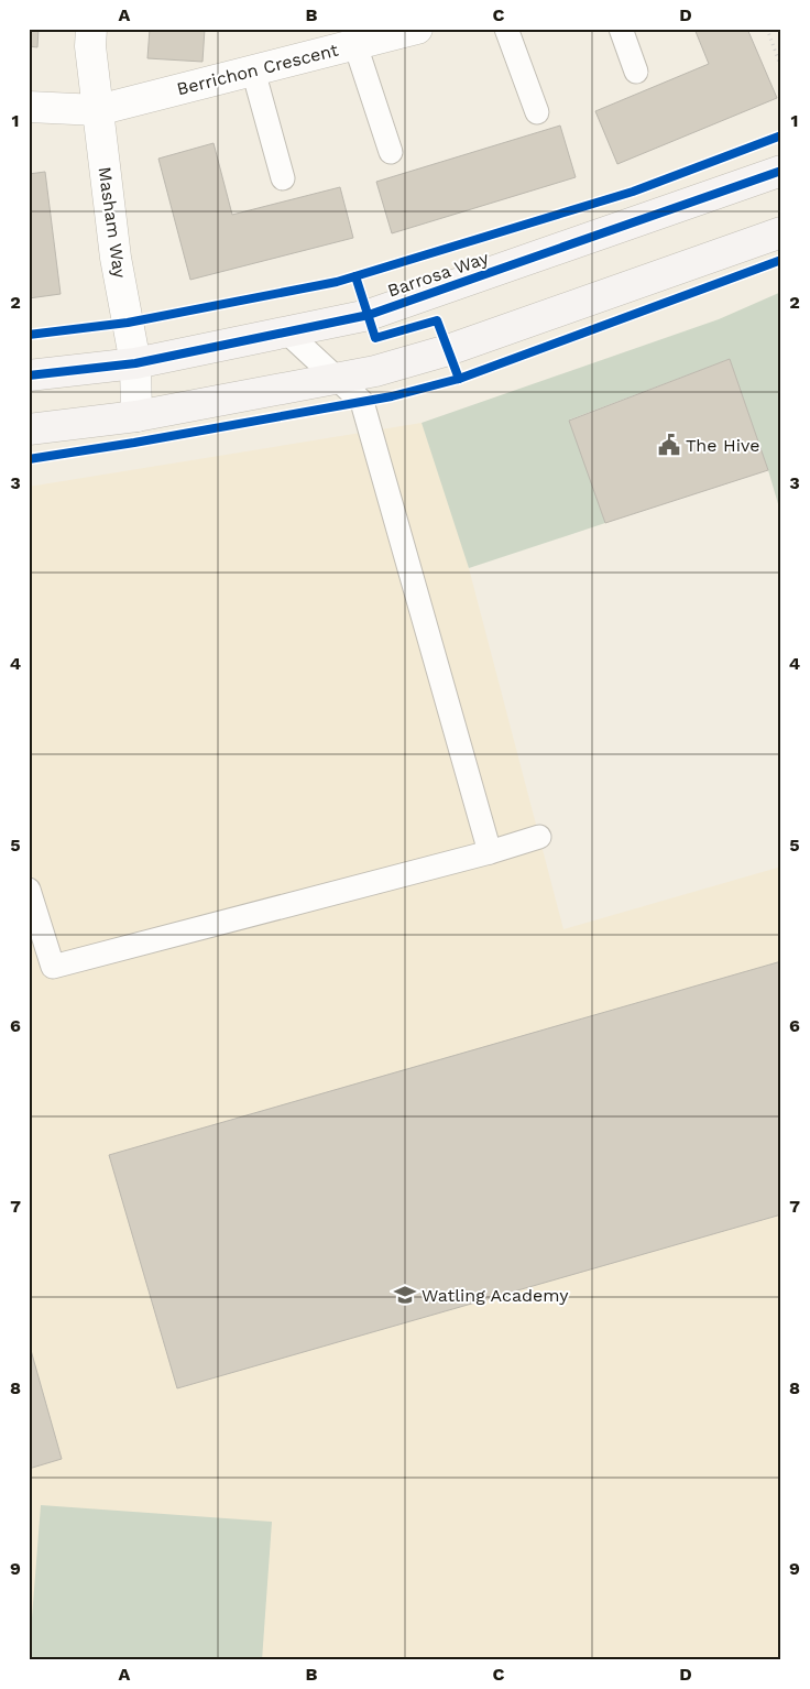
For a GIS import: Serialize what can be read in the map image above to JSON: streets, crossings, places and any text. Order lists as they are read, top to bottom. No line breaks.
{"streets":{"street":["Berrichon Crescent","Masham Way","Barrosa Way"]},"crossings":[["Berrichon Crescent","Masham Way"],["Masham Way","Barrosa Way"]],"places":{"public building":["The Hive"],"school or university":["Watling Academy"]},"grid":{"columns":["A","B","C","D"],"rows":["1","2","3","4","5","6","7","8","9"]}}
